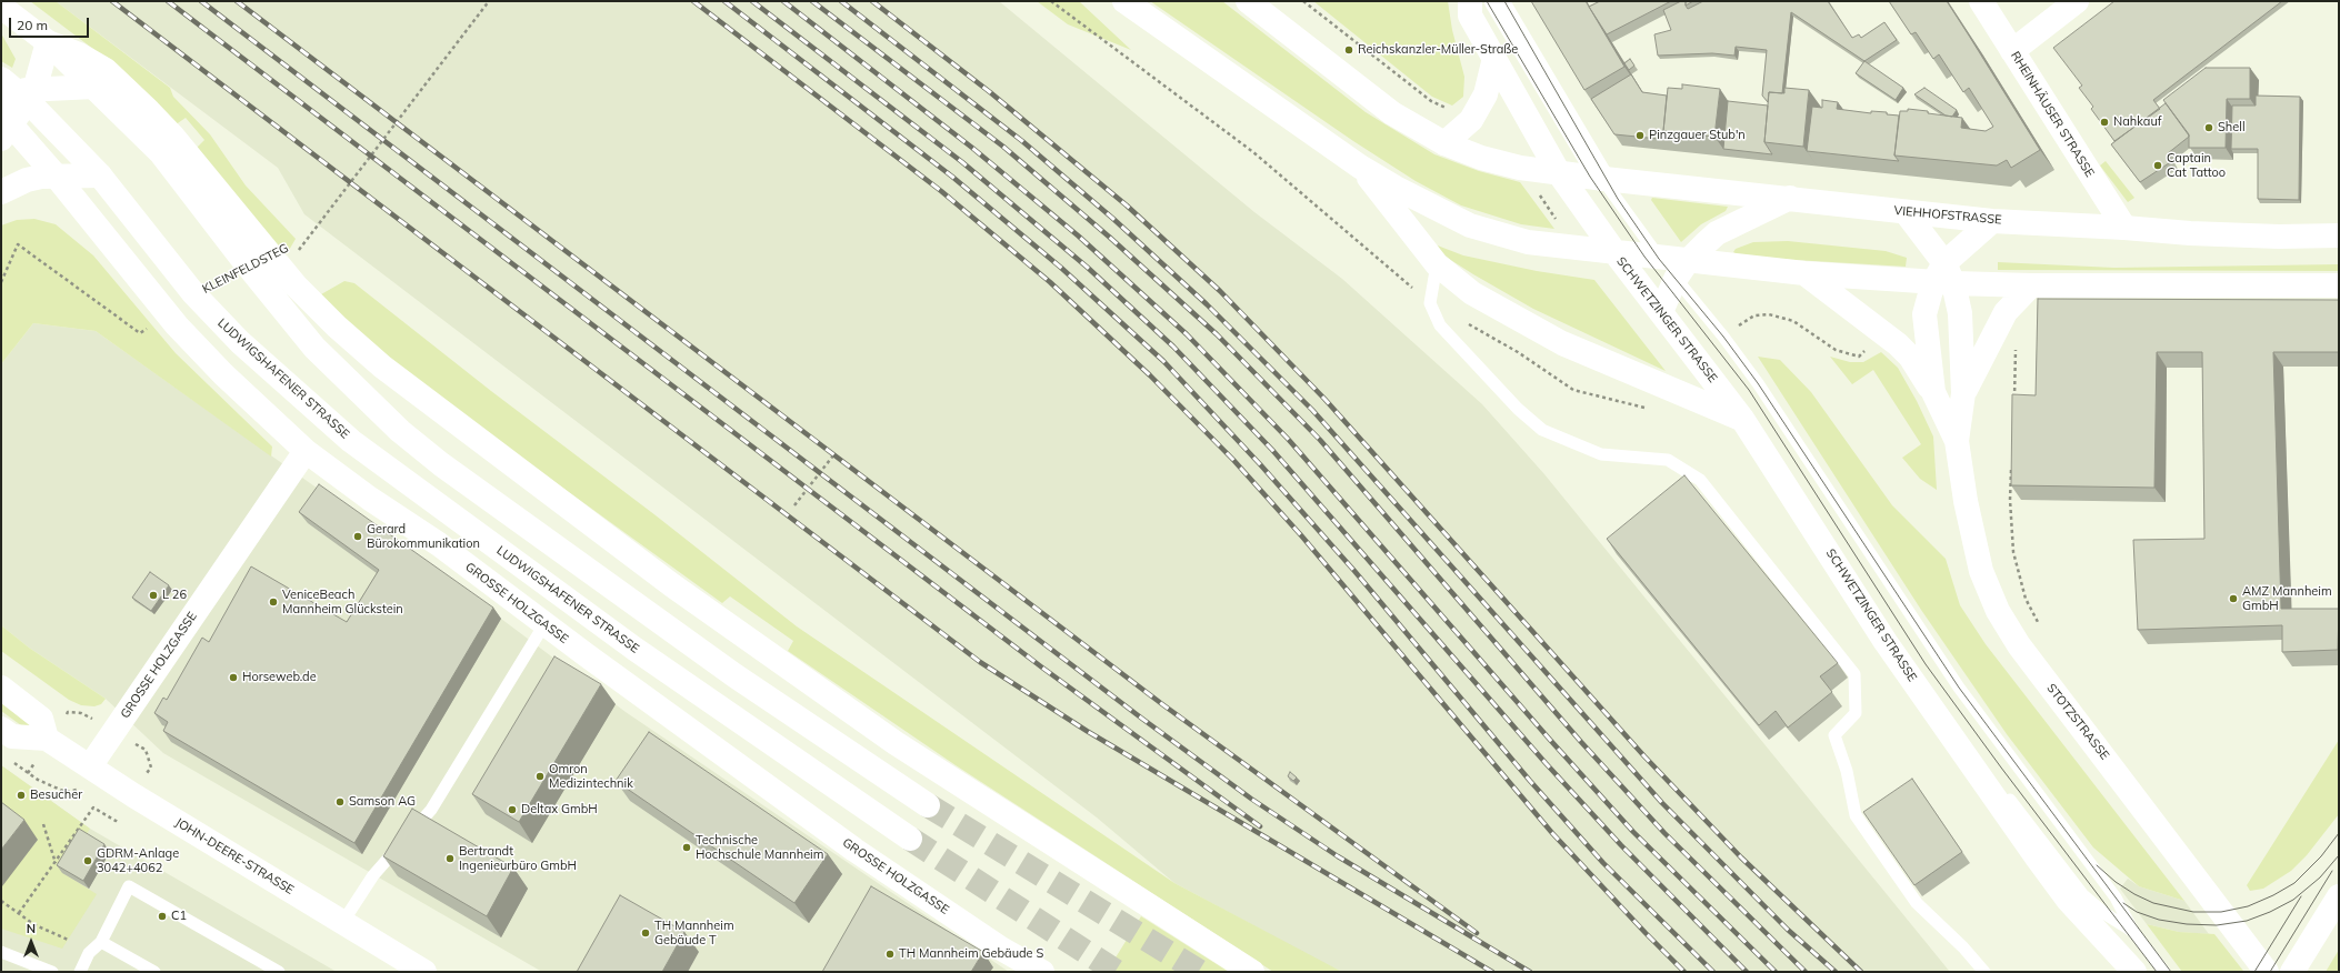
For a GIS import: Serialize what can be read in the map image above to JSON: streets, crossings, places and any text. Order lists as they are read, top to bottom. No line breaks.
{"streets":{"main road":["RHEINHÄUSER STRASSE","VIEHHOFSTRASSE","SCHWETZINGER STRASSE","LUDWIGSHAFENER STRASSE","GROSSE HOLZGASSE","STOTZSTRASSE","JOHN-DEERE-STRASSE"],"path":["KLEINFELDSTEG"]},"crossings":[["RHEINHÄUSER STRASSE","VIEHHOFSTRASSE"],["VIEHHOFSTRASSE","SCHWETZINGER STRASSE"],["GROSSE HOLZGASSE","JOHN-DEERE-STRASSE"]],"places":["Reichskanzler-Müller-Straße","Nahkauf","Shell","Pinzgauer Stub'n","Captain Cat Tattoo","Gerard Bürokommunikation","L 26","AMZ Mannheim GmbH","VeniceBeach Mannheim Glückstein","Horseweb.de","Omron Medizintechnik","Besucher","Samson AG","Deltax GmbH","Technische Hochschule Mannheim","Bertrandt Ingenieurbüro GmbH","GDRM-Anlage 3042+4062","C1","TH Mannheim Gebäude T","TH Mannheim Gebäude S"],"scale_bar":"20 m","north":"top"}
